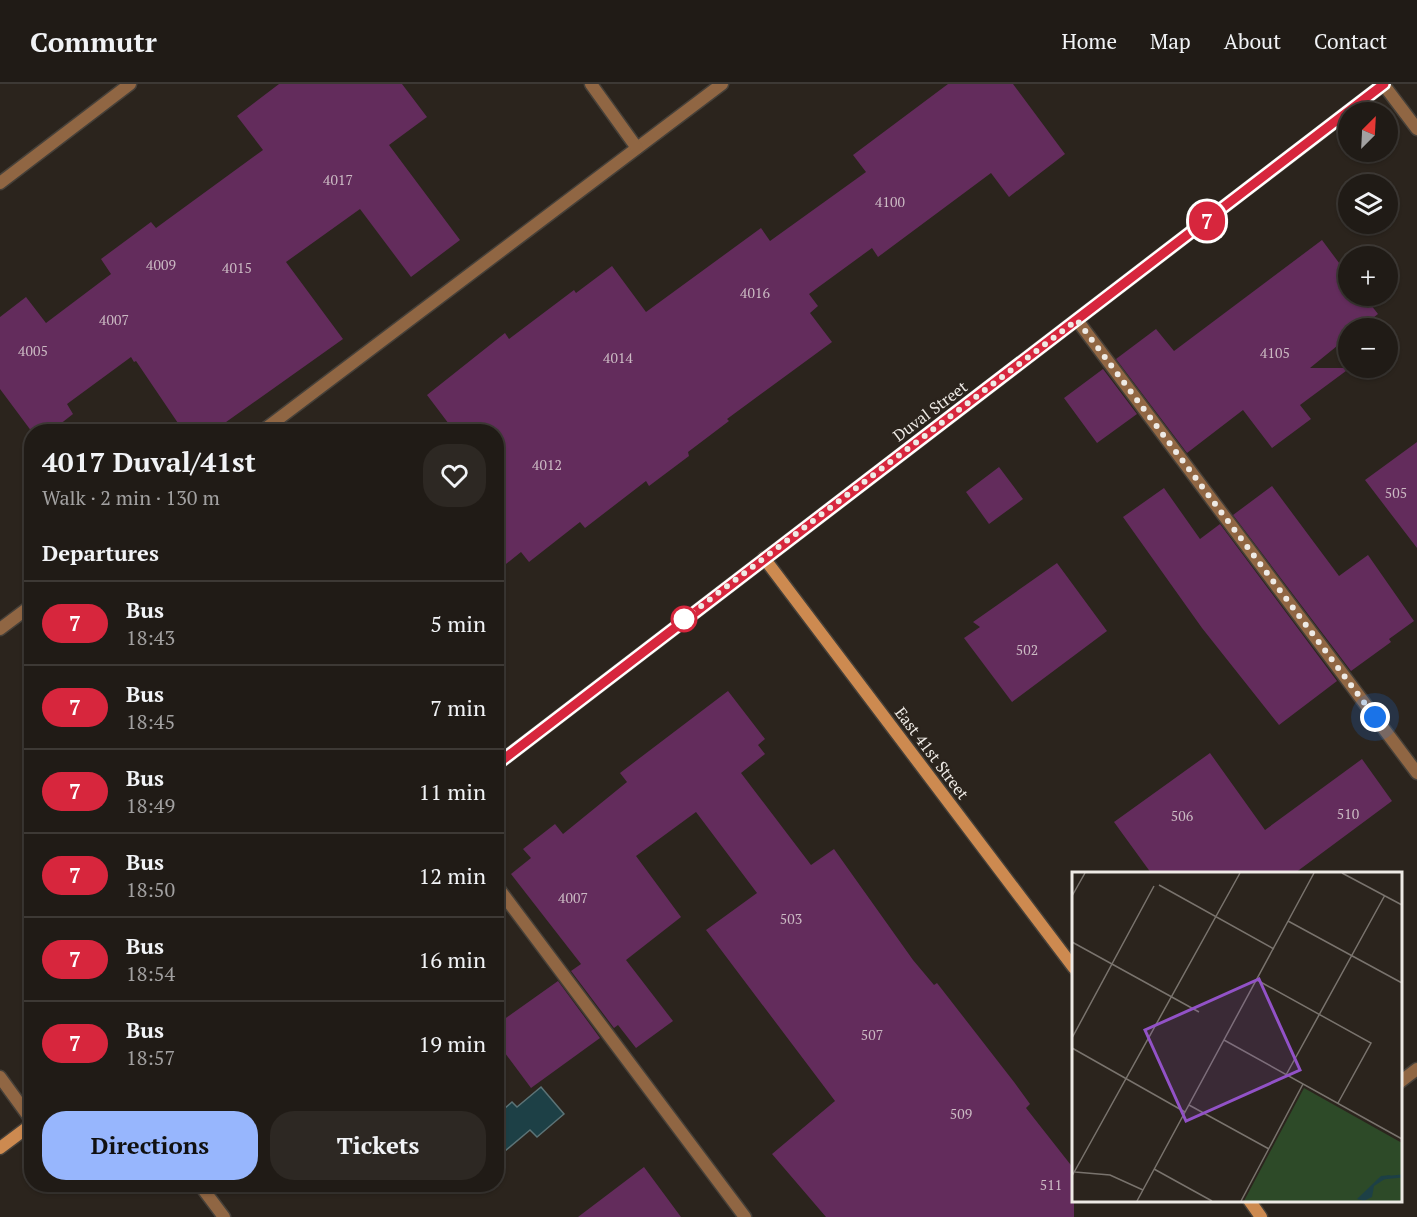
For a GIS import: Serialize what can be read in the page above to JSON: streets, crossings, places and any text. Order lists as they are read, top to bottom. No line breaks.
{"streets":{"street":["Duval Street","East 41st Street"]},"crossings":[["Duval Street","East 41st Street"]],"lines":["bus line 7"],"house_numbers":["4017","4100","4009","4015","4016","4007","4005","4105","4014","4012","505","502","510","506","4007","503","507","509","511"],"north":"top right","page":{"header":"Commutr","nav":["Home","Map","About","Contact"],"on_map":"7","map_buttons":["+","−"],"heading":[["4017 Duval/41st","Walk · 2 min · 130 m"],"Departures"],"list":[{"mark":"7","name":"Bus","note":"18:43","value":"5 min"},{"mark":"7","name":"Bus","note":"18:45","value":"7 min"},{"mark":"7","name":"Bus","note":"18:49","value":"11 min"},{"mark":"7","name":"Bus","note":"18:50","value":"12 min"},{"mark":"7","name":"Bus","note":"18:54","value":"16 min"},{"mark":"7","name":"Bus","note":"18:57","value":"19 min"}],"buttons":["Directions","Tickets"]}}
